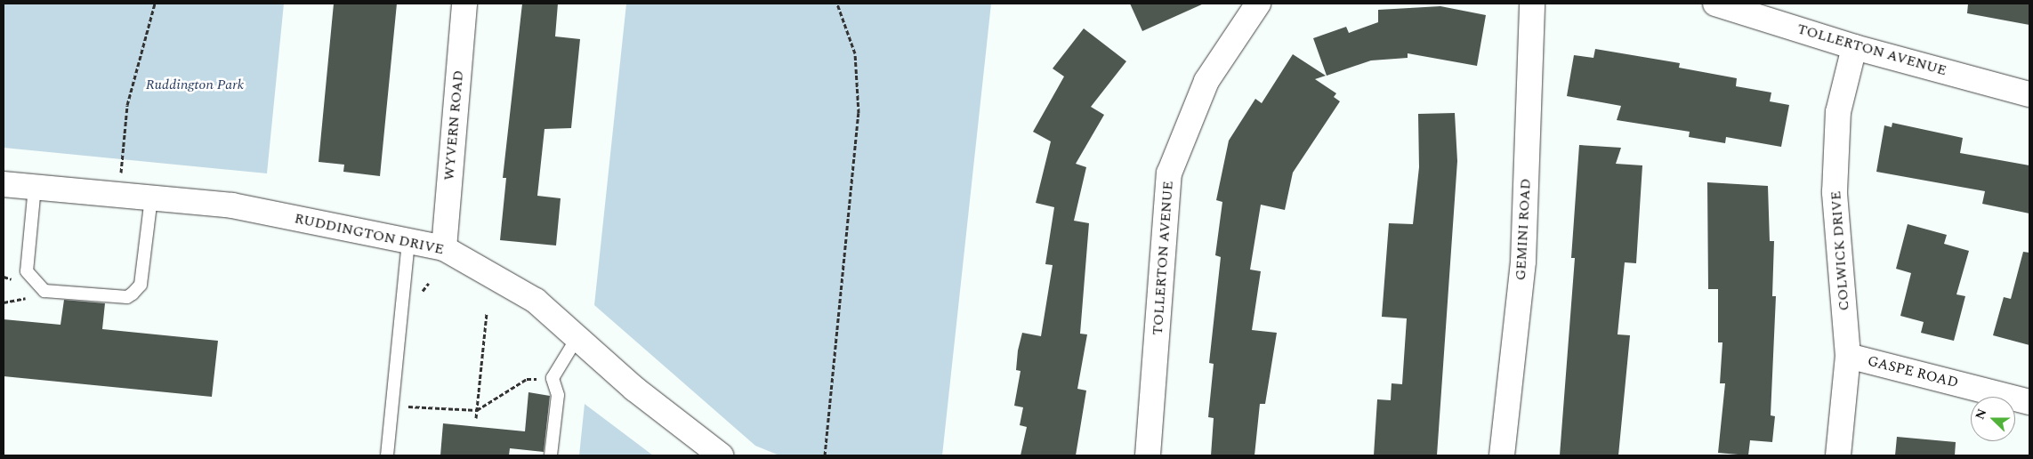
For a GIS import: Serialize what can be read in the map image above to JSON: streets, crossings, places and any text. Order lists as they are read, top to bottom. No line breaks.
{"streets":{"street":["TOLLERTON AVENUE","WYVERN ROAD","GEMINI ROAD","RUDDINGTON DRIVE","COLWICK DRIVE","GASPE ROAD"]},"crossings":[["TOLLERTON AVENUE","COLWICK DRIVE"],["WYVERN ROAD","RUDDINGTON DRIVE"],["COLWICK DRIVE","GASPE ROAD"]],"parks":["Ruddington Park"],"north":"left"}
